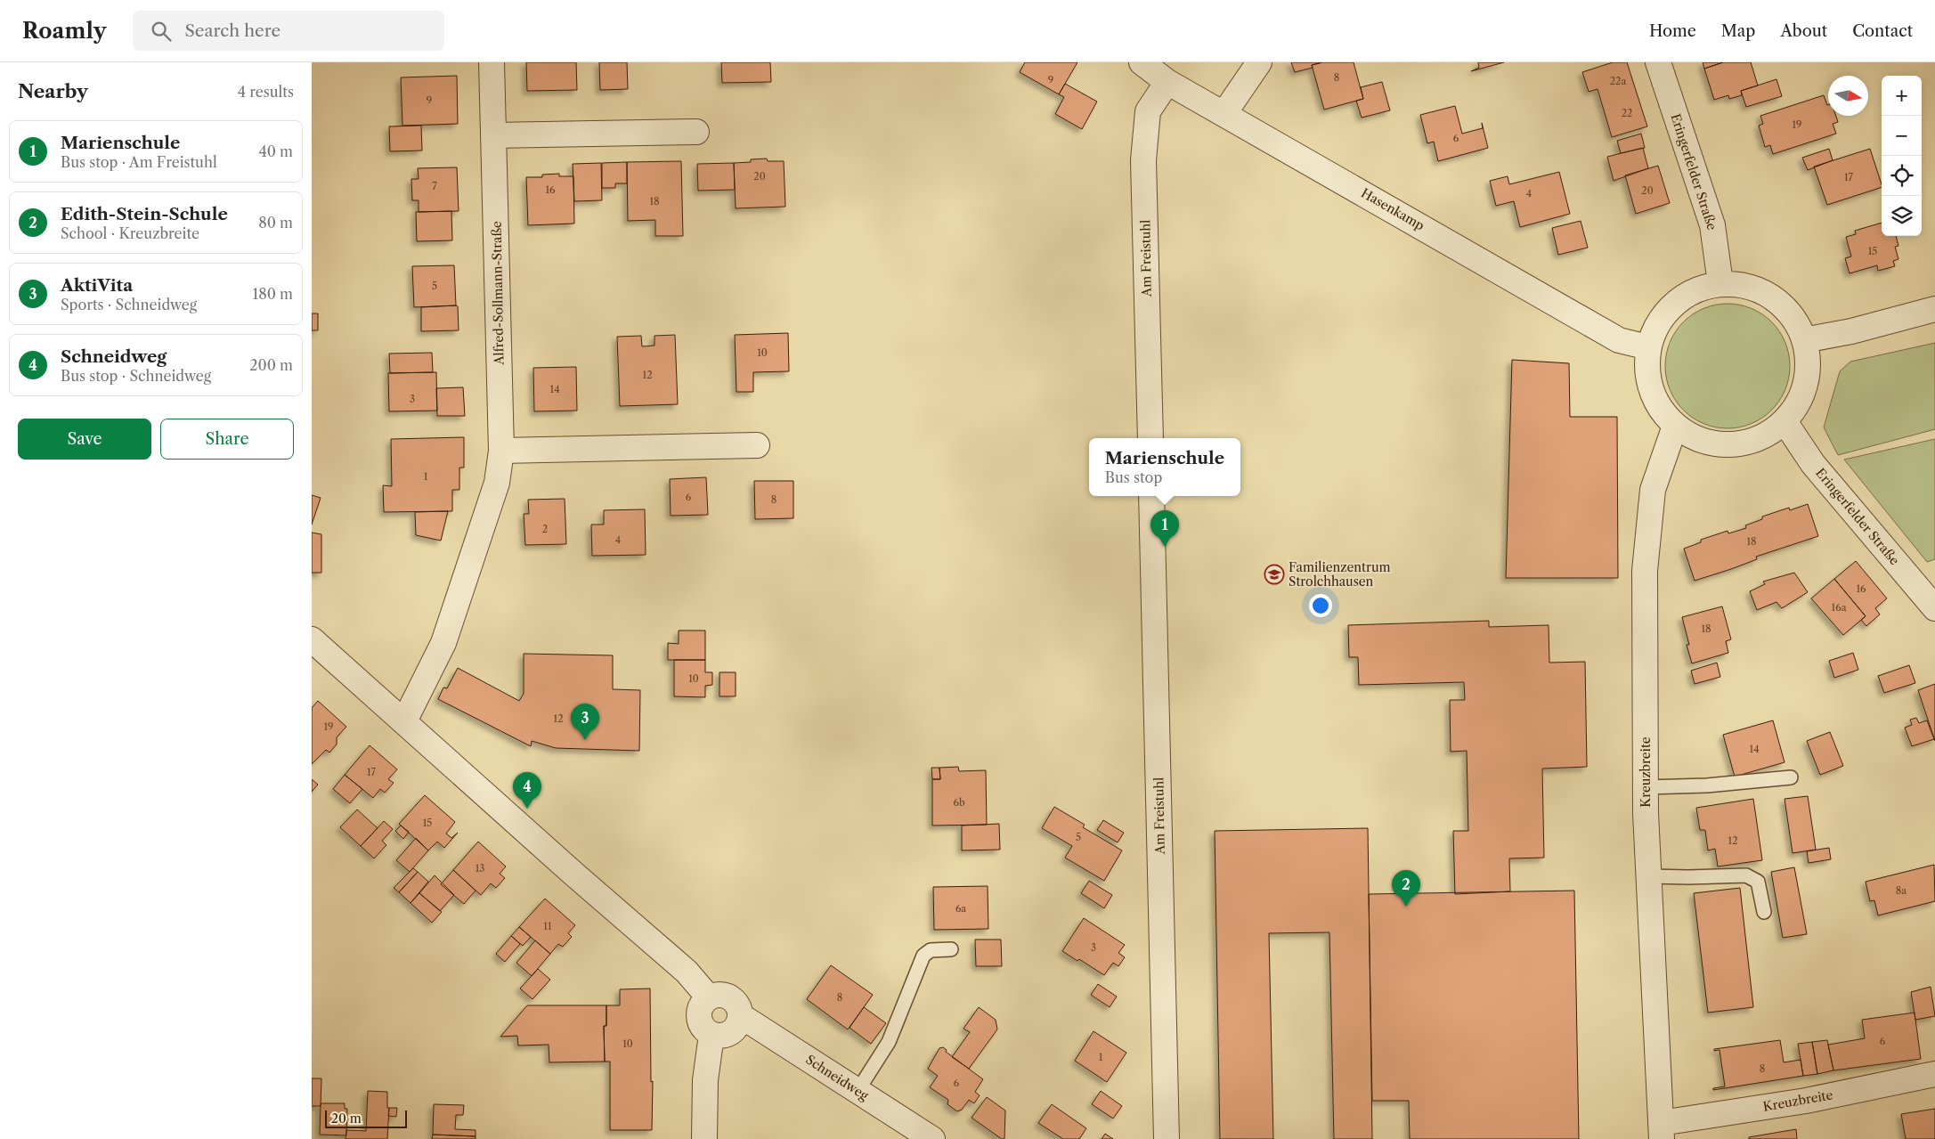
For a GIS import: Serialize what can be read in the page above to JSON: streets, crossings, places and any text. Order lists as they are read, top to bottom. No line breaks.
{"streets":{"street":["Eringerfelder Straße","Hasenkamp","Am Freistuhl","Alfred-Sollmann-Straße","Kreuzbreite","Schneidweg"]},"crossings":[["Hasenkamp","Am Freistuhl"]],"places":{"school or university":["Familienzentrum Strolchhausen"]},"house_numbers":["8","9","22a","9","22","19","6","20","17","7","16","20","4","18","15","5","10","12","14","3","1","6","8","2","4","18","16","16a","18","10","12","19","14","17","6b","15","5","12","13","8a","6a","11","3","8","6","10","1","8","6"],"scale_bar":"20 m","north":"right","page":{"header":"Roamly","search":"Search here","nav":["Home","Map","About","Contact"],"heading":["Nearby","4 results"],"map_buttons":["+","−"],"list":[{"mark":"1","name":"Marienschule","note":"Bus stop · Am Freistuhl","value":"40 m"},{"mark":"2","name":"Edith-Stein-Schule","note":"School · Kreuzbreite","value":"80 m"},{"mark":"3","name":"AktiVita","note":"Sports · Schneidweg","value":"180 m"},{"mark":"4","name":"Schneidweg","note":"Bus stop · Schneidweg","value":"200 m"}],"buttons":["Save","Share"],"popup":["Marienschule","Bus stop"],"pins":["1","3","4","2"],"scale":"20 m"}}
